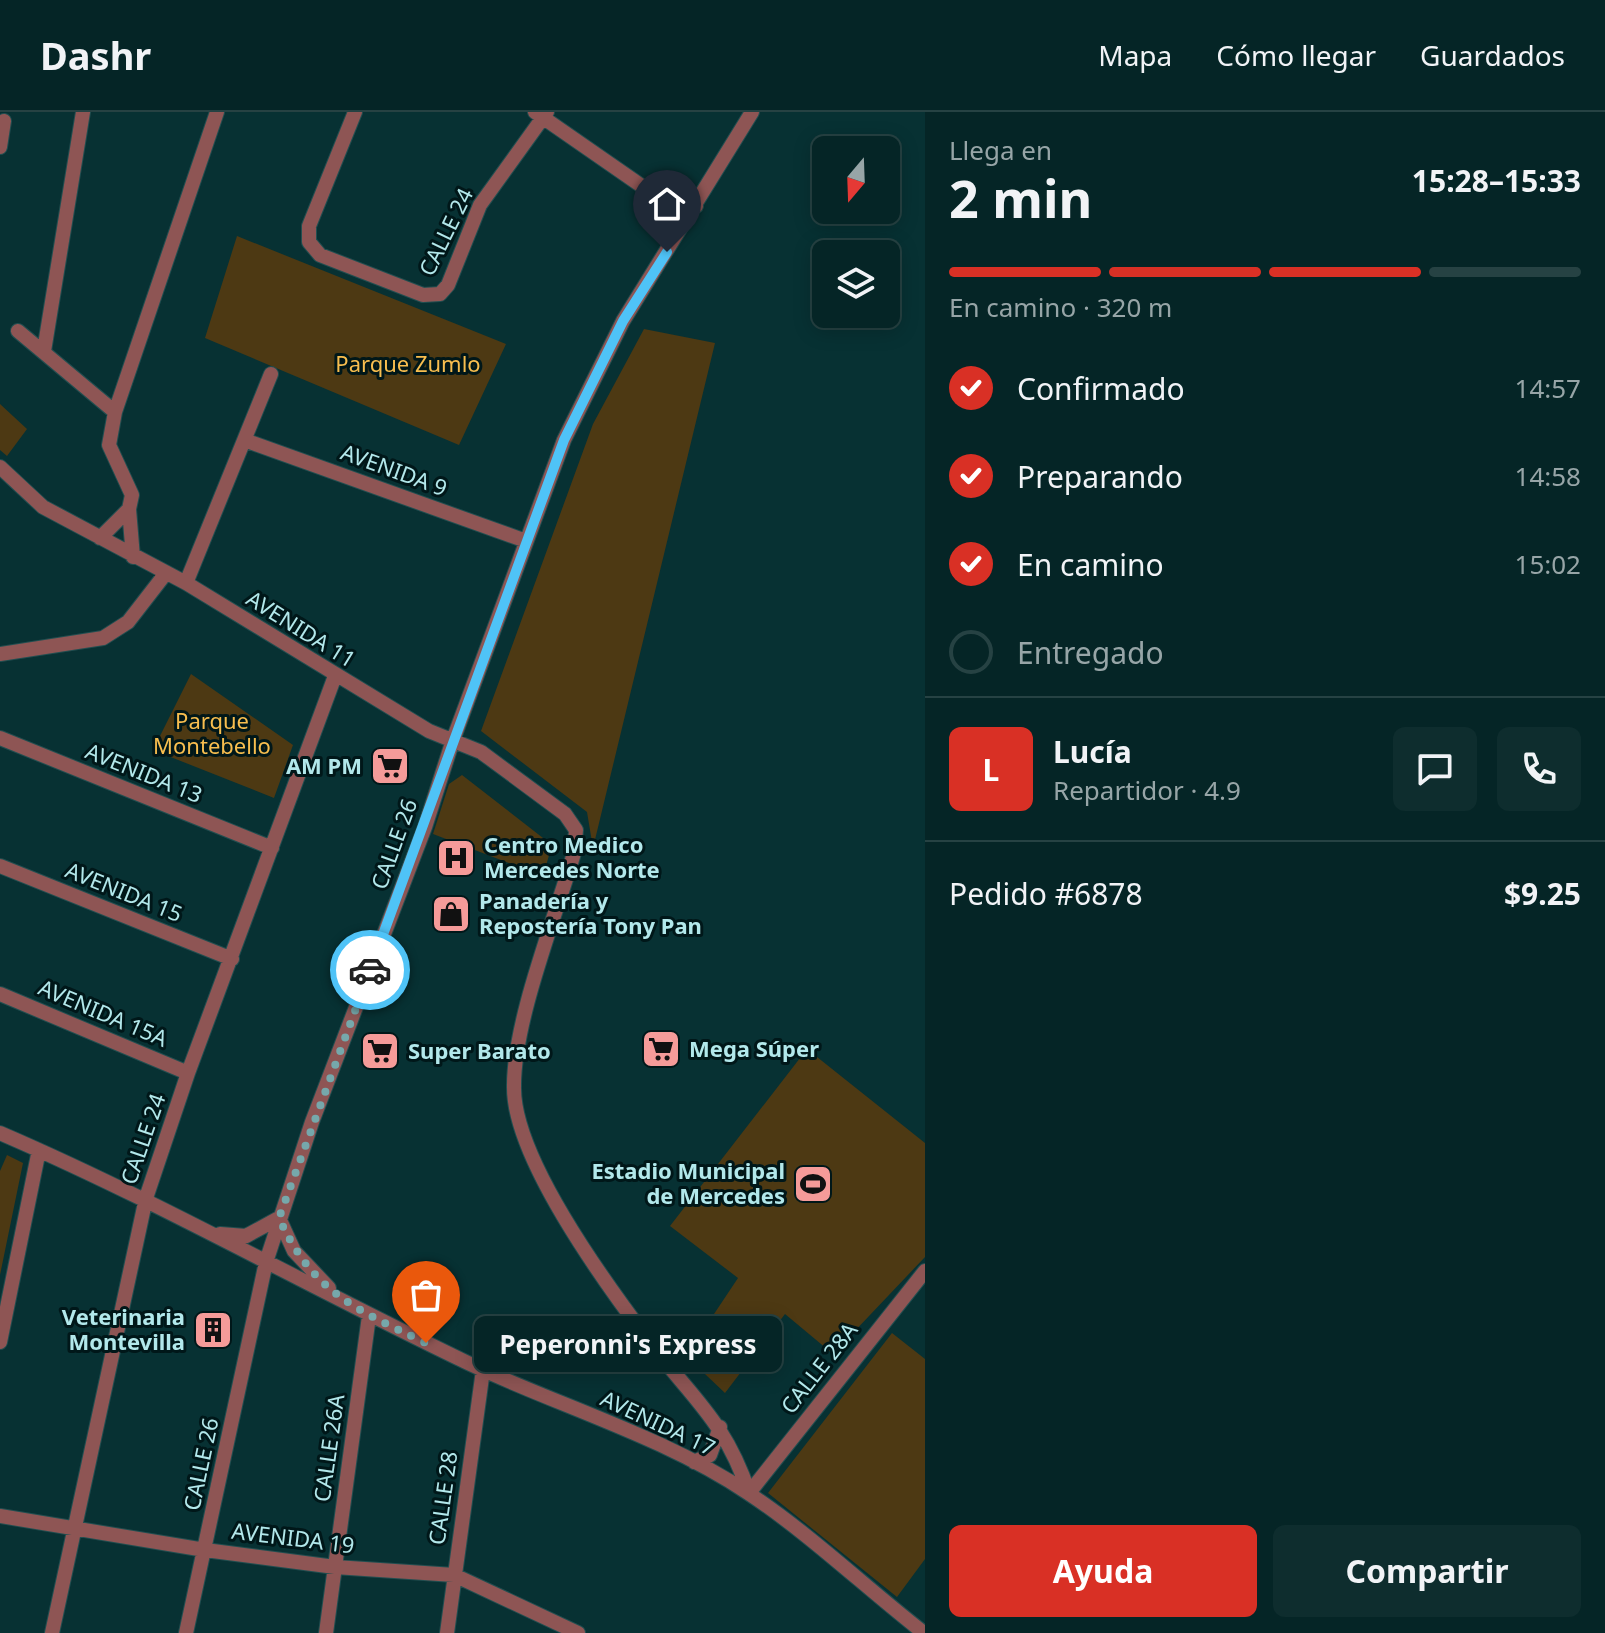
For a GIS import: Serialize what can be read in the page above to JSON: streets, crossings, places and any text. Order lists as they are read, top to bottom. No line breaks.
{"streets":{"street":["CALLE 24","AVENIDA 9","AVENIDA 11","AVENIDA 13","CALLE 26","AVENIDA 15","AVENIDA 15A","CALLE 28A","AVENIDA 17","CALLE 26A","CALLE 28","AVENIDA 19"]},"crossings":[["CALLE 24","AVENIDA 11"],["CALLE 24","AVENIDA 13"],["CALLE 24","AVENIDA 15"],["CALLE 24","AVENIDA 15A"],["CALLE 24","AVENIDA 17"],["CALLE 24","AVENIDA 19"],["AVENIDA 9","CALLE 26"],["AVENIDA 11","CALLE 26"],["CALLE 26","AVENIDA 17"],["CALLE 26","AVENIDA 19"],["CALLE 28A","AVENIDA 17"],["AVENIDA 17","CALLE 26A"],["AVENIDA 17","CALLE 28"],["CALLE 26A","AVENIDA 19"],["CALLE 28","AVENIDA 19"]],"parks":["Parque Zumlo","Parque Montebello"],"places":{"supermarket":["AM PM","Mega Súper","Super Barato"],"hospital":["Centro Medico Mercedes Norte"],"shop":["Panadería y Repostería Tony Pan"],"sports":["Estadio Municipal de Mercedes"],"building":["Veterinaria Montevilla"],"other":["Peperonni's Express"]},"north":"bottom","page":{"header":"Dashr","nav":["Mapa","Cómo llegar","Guardados"],"heading":["2 min","Llega en","15:28–15:33"],"panel":["Lucía","Repartidor · 4.9","Pedido #6878","$9.25"],"bar":"En camino · 320 m","list":[["Confirmado","14:57"],["Preparando","14:58"],["En camino","15:02"],"Entregado"],"round":"L","bubble":"Peperonni's Express","buttons":["Ayuda","Compartir"]}}
